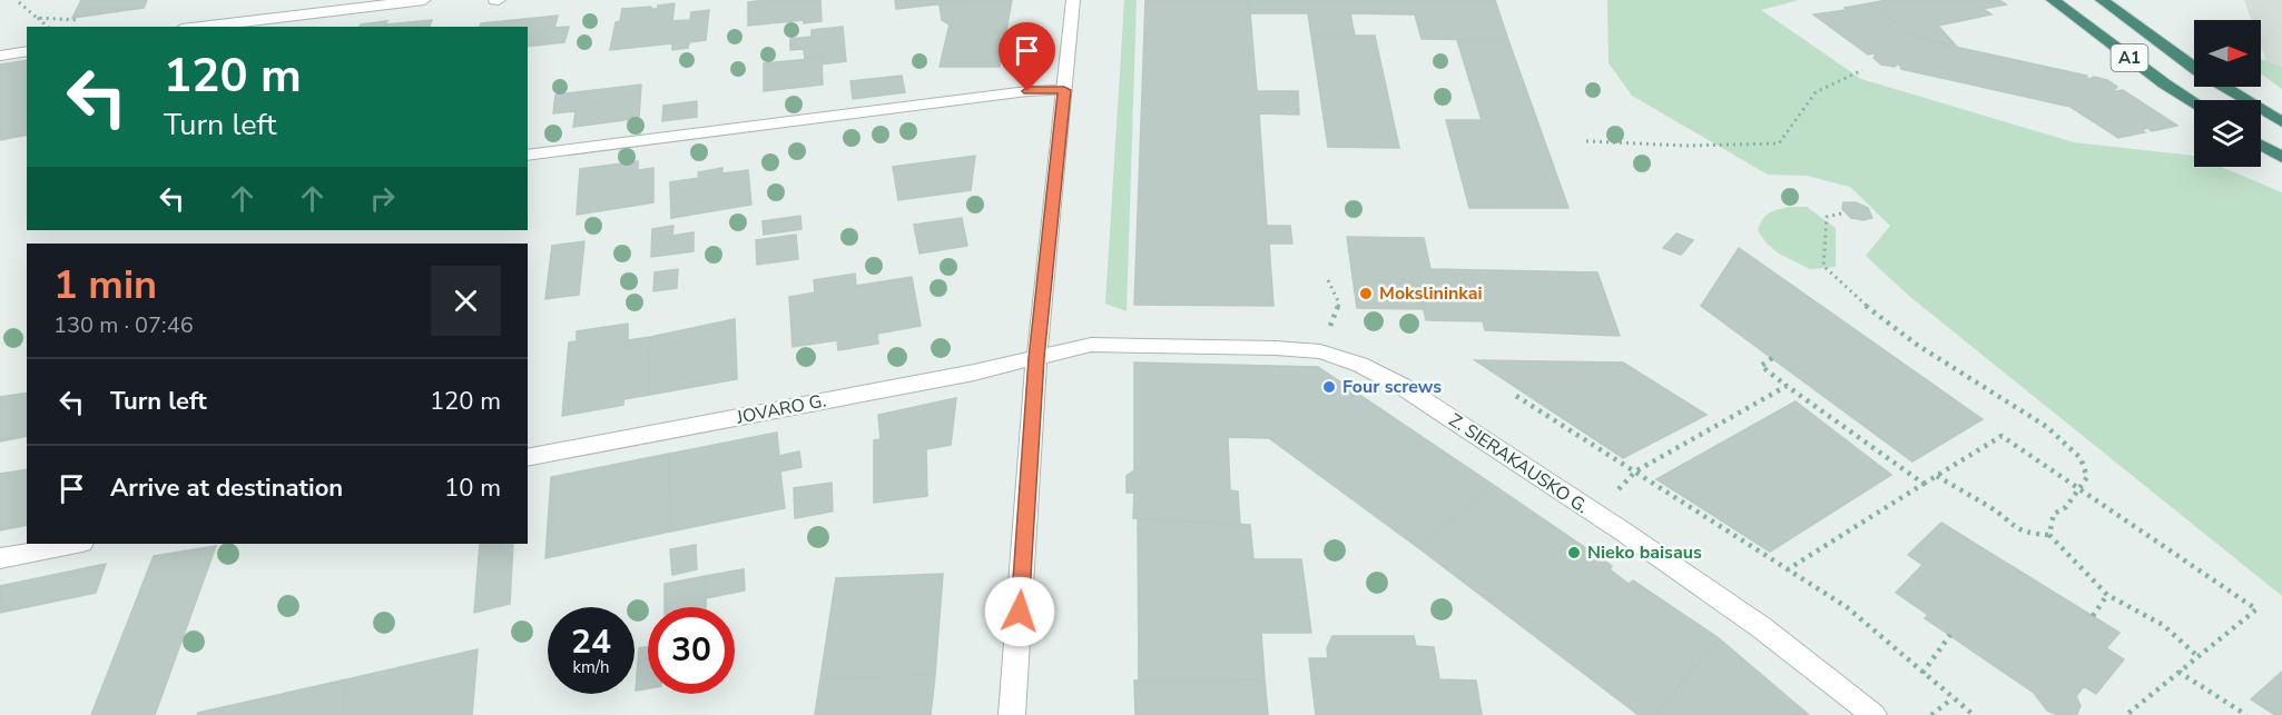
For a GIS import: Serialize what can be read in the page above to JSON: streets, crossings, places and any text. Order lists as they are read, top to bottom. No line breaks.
{"streets":{"highway":["A1"],"street":["JOVARO G.","Z. SIERAKAUSKO G."]},"crossings":[["JOVARO G.","Z. SIERAKAUSKO G."]],"places":["Mokslininkai","Four screws","Nieko baisaus"],"north":"right","page":{"turn":["120 m","Turn left"],"heading":["1 min","130 m · 07:46"],"list":[{"name":"Turn left","value":"120 m"},{"name":"Arrive at destination","value":"10 m"}],"speed":"24 km/h","limit":"30"}}
